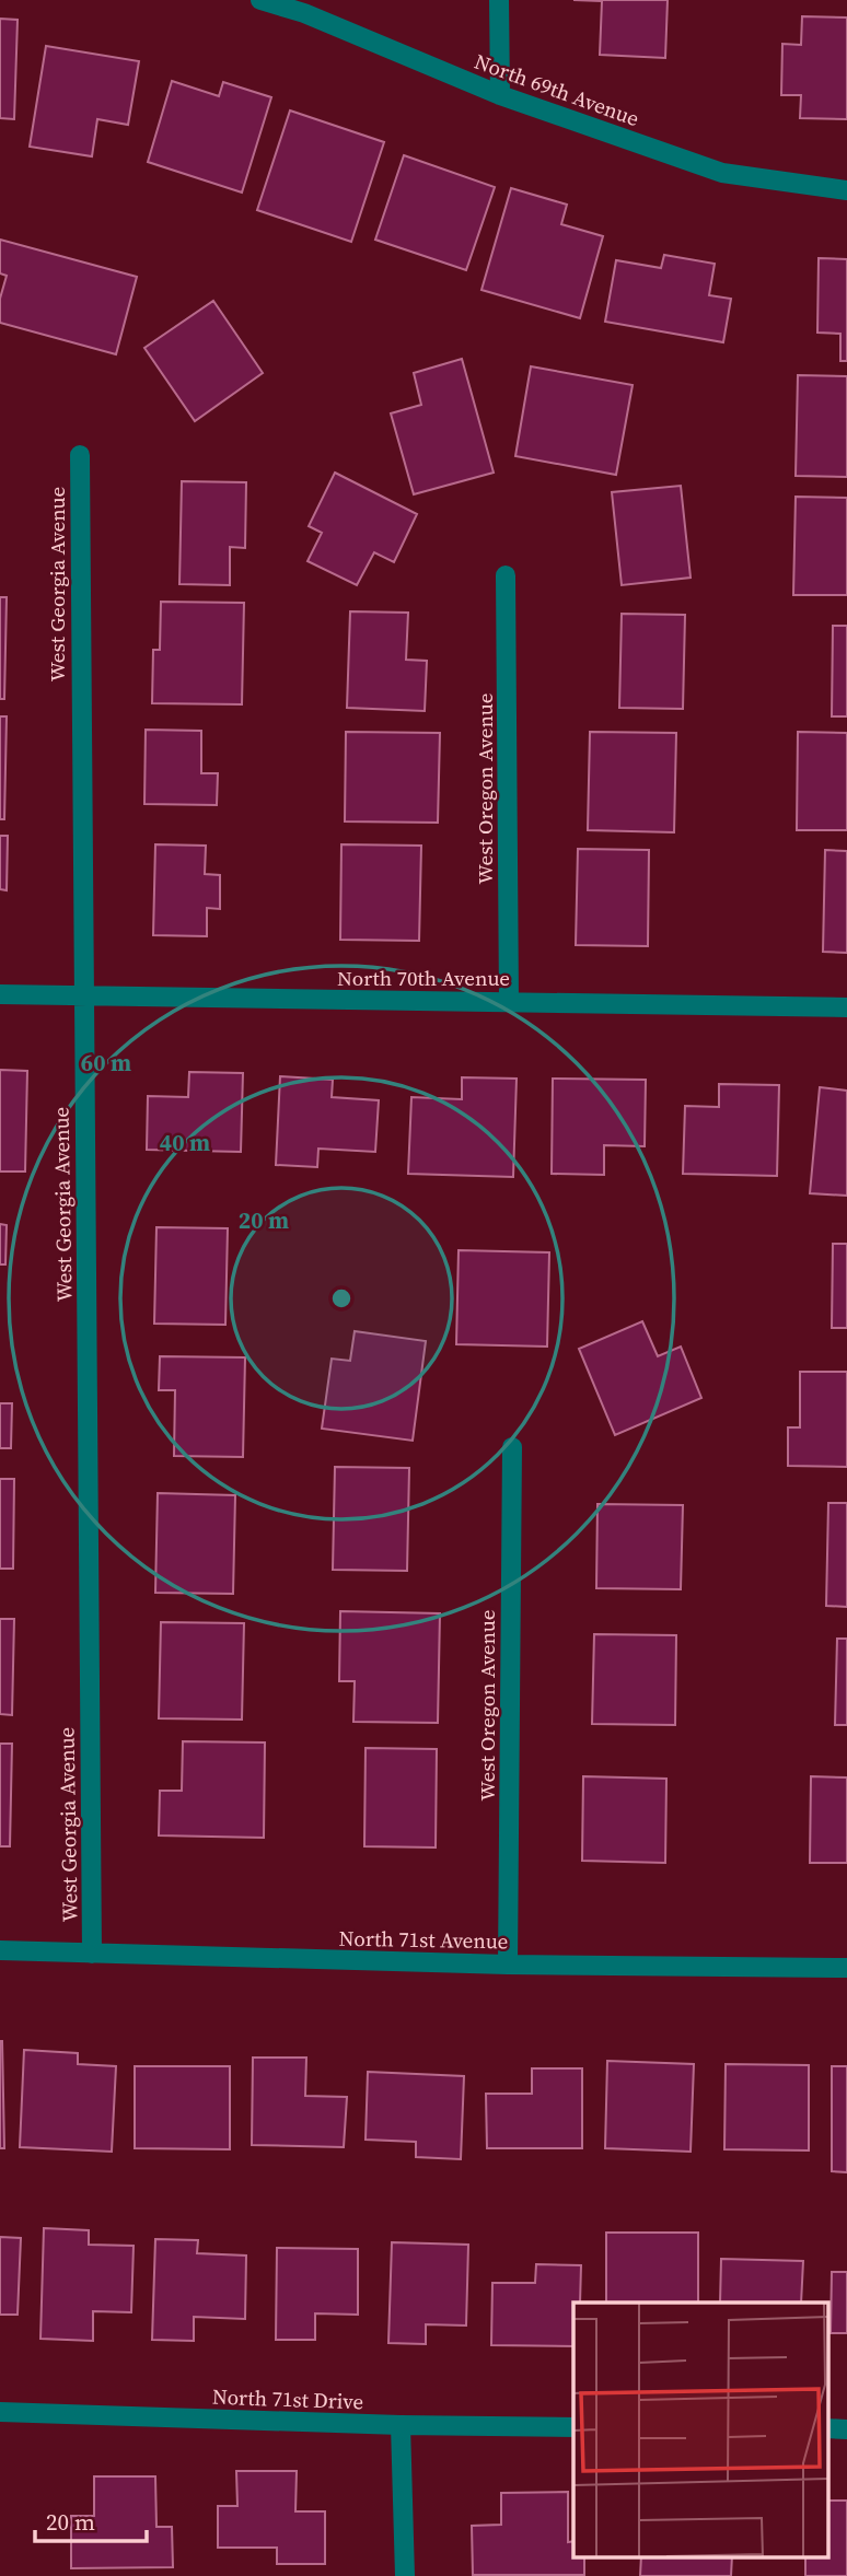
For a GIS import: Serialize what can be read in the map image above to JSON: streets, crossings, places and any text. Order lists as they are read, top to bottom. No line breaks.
{"streets":{"street":["North 69th Avenue","West Georgia Avenue","West Oregon Avenue","North 70th Avenue","North 71st Avenue","North 71st Drive"]},"crossings":[["West Georgia Avenue","North 70th Avenue"],["West Georgia Avenue","North 71st Avenue"],["West Oregon Avenue","North 70th Avenue"],["West Oregon Avenue","North 71st Avenue"]],"scale_bar":"20 m","rings":["60 m","40 m","20 m"]}
